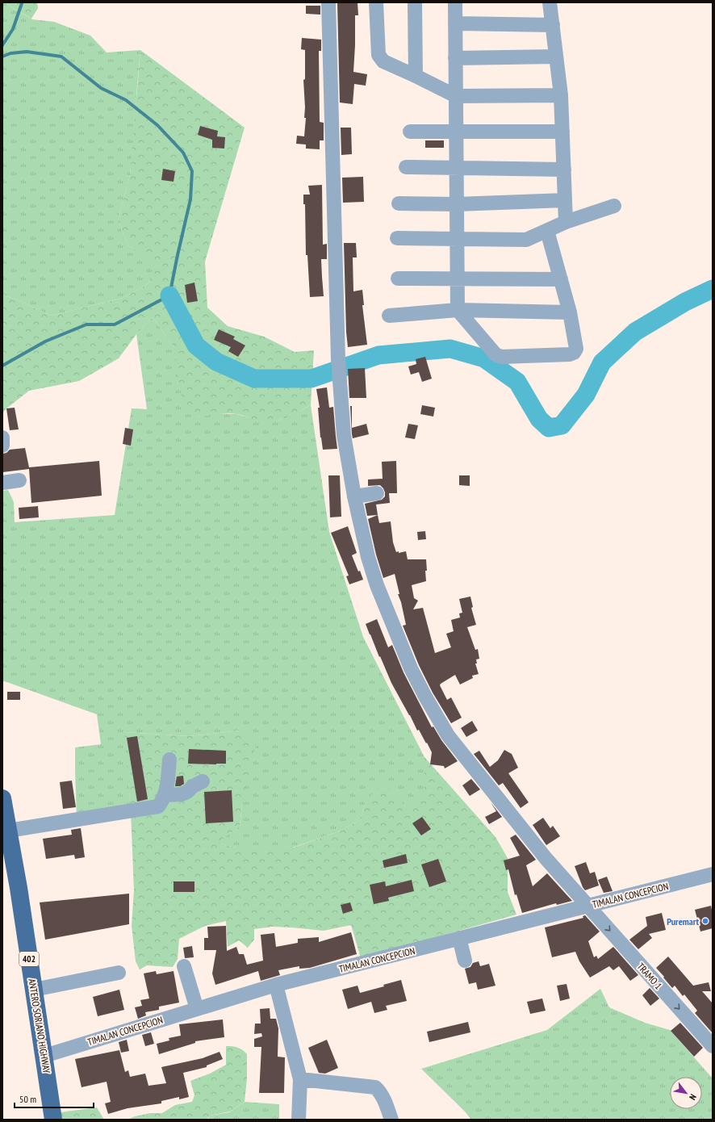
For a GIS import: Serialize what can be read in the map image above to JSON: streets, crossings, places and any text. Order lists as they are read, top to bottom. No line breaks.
{"streets":{"main road":["402","ANTERO SORIANO HIGHWAY"],"street":["TIMALAN CONCEPCION","TRAMO 1"]},"crossings":[["TIMALAN CONCEPCION","TRAMO 1"],["TIMALAN CONCEPCION","ANTERO SORIANO HIGHWAY"]],"places":["Puremart"],"scale_bar":"50 m","north":"bottom right"}
